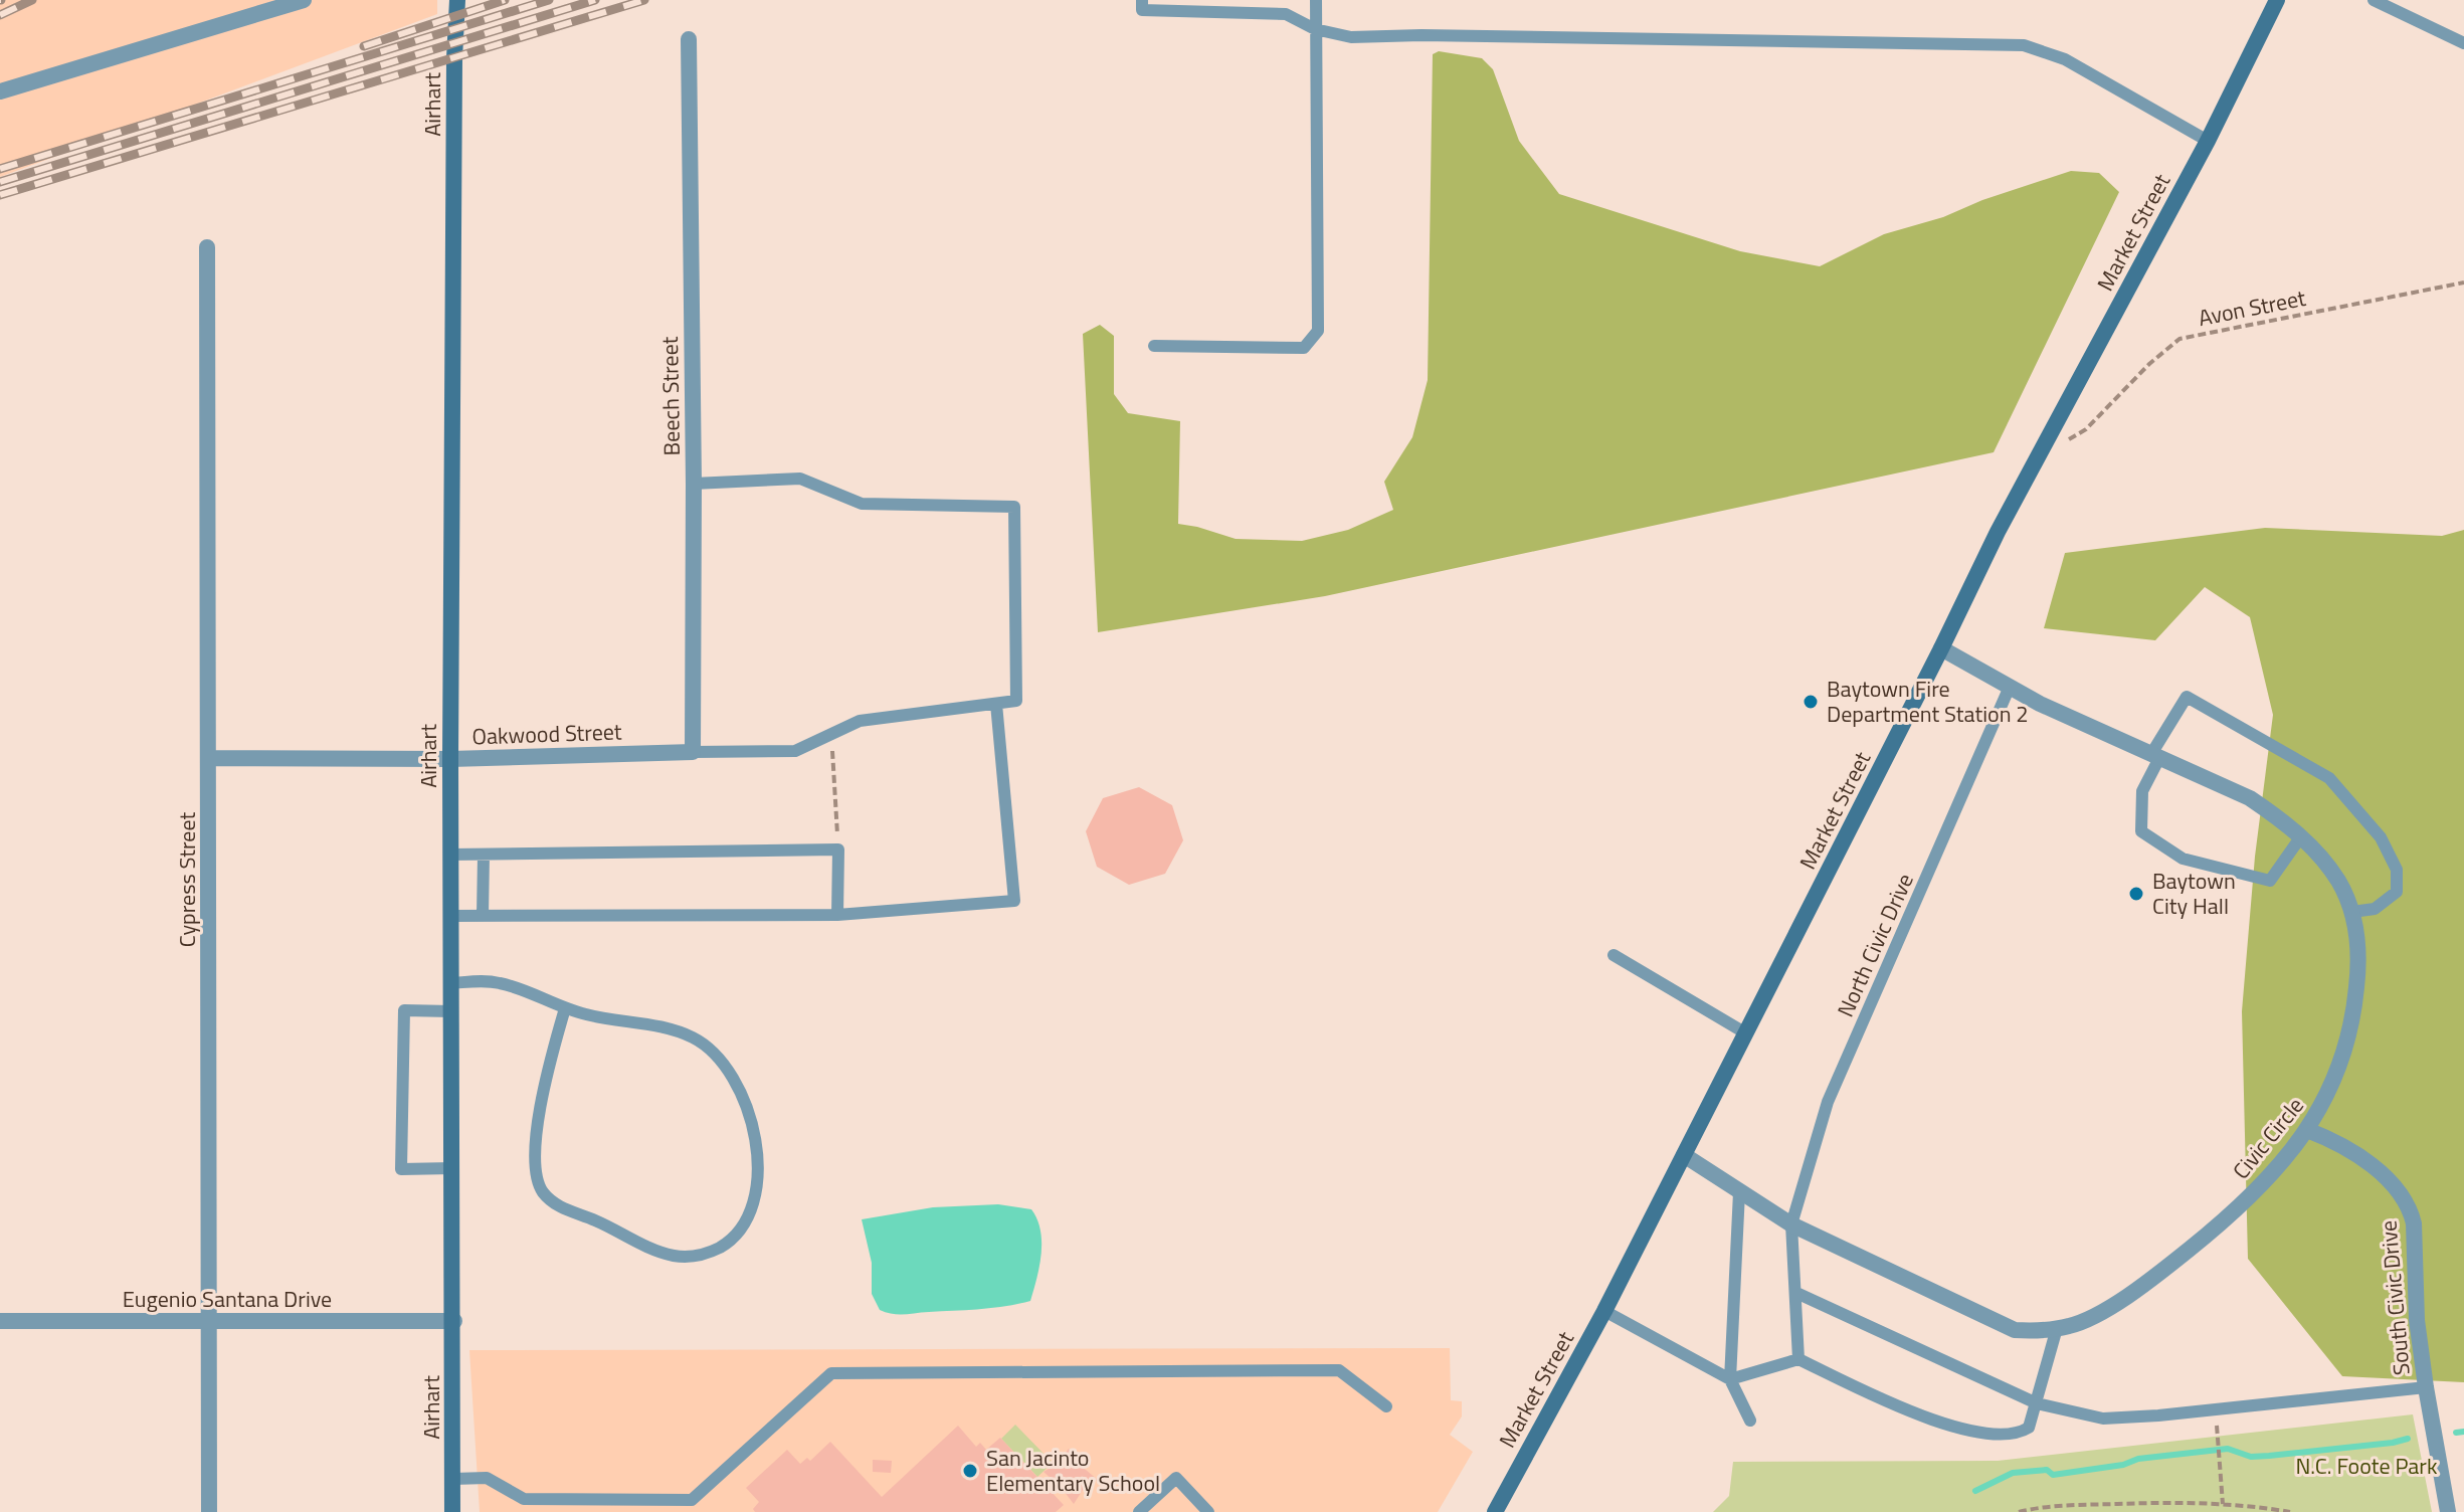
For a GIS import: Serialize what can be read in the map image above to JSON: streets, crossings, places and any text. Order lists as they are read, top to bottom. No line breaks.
{"streets":{"main road":["Airhart","Market Street"],"street":["Beech Street","Oakwood Street","Cypress Street","Civic Circle","South Civic Drive","Eugenio Santana Drive"],"lane":["North Civic Drive"],"path":["Avon Street"]},"crossings":[["Airhart","Oakwood Street"],["Airhart","Eugenio Santana Drive"],["Market Street","Avon Street"],["Market Street","Civic Circle"],["Beech Street","Oakwood Street"],["Oakwood Street","Cypress Street"],["Cypress Street","Eugenio Santana Drive"],["North Civic Drive","Civic Circle"],["Civic Circle","South Civic Drive"]],"parks":["N.C. Foote Park"],"places":["Baytown Fire Department Station 2","Baytown City Hall","San Jacinto Elementary School"]}
